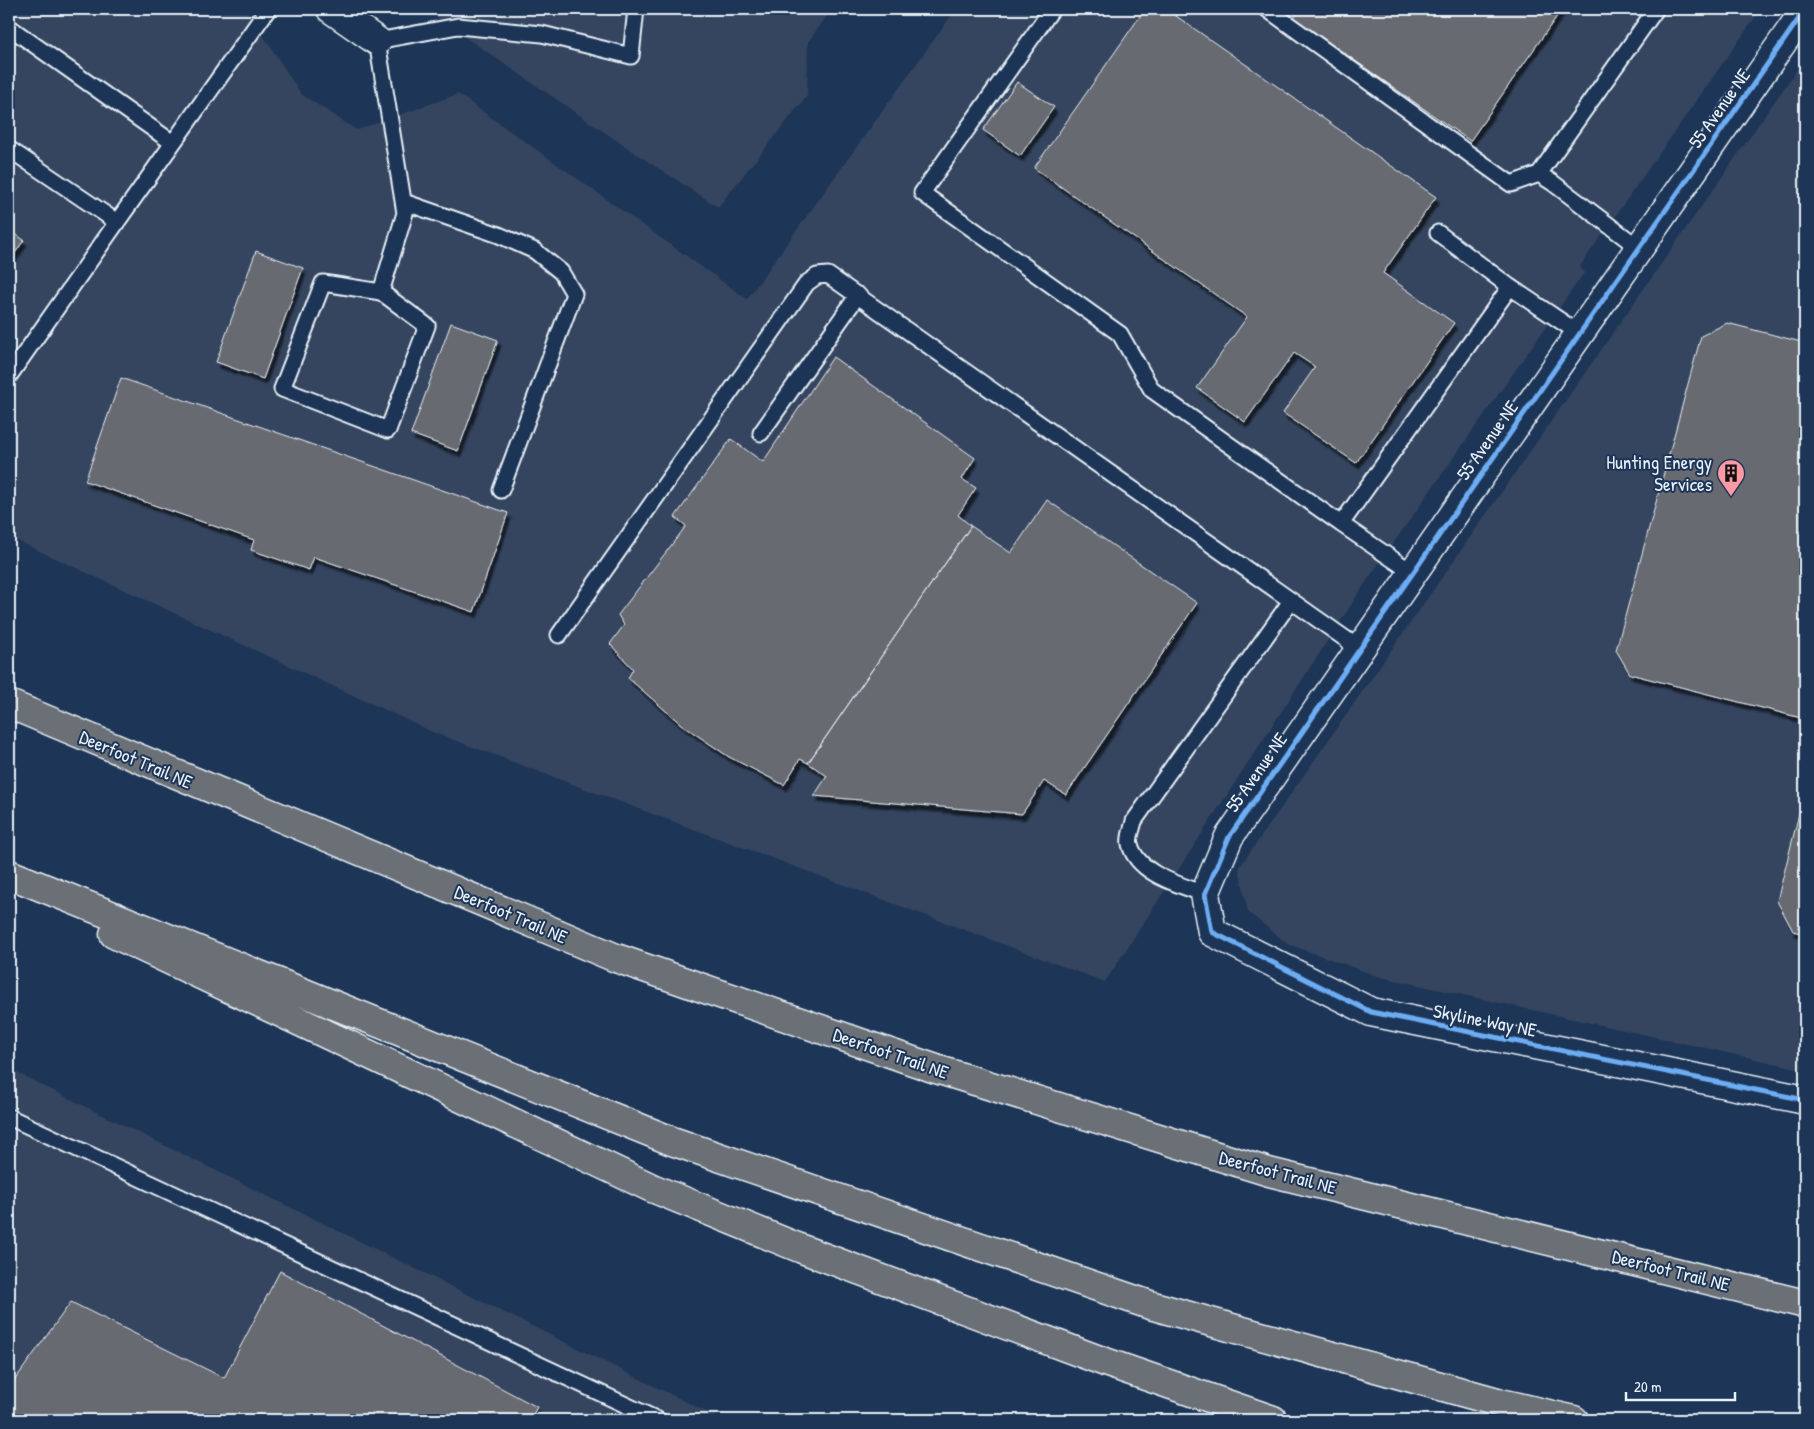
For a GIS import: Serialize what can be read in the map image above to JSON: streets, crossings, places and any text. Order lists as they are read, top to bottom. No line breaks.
{"streets":{"highway":["Deerfoot Trail NE"],"street":["55 Avenue NE","Skyline Way NE"]},"crossings":[["55 Avenue NE","Skyline Way NE"]],"places":{"building":["Hunting Energy Services"]},"scale_bar":"20 m"}
